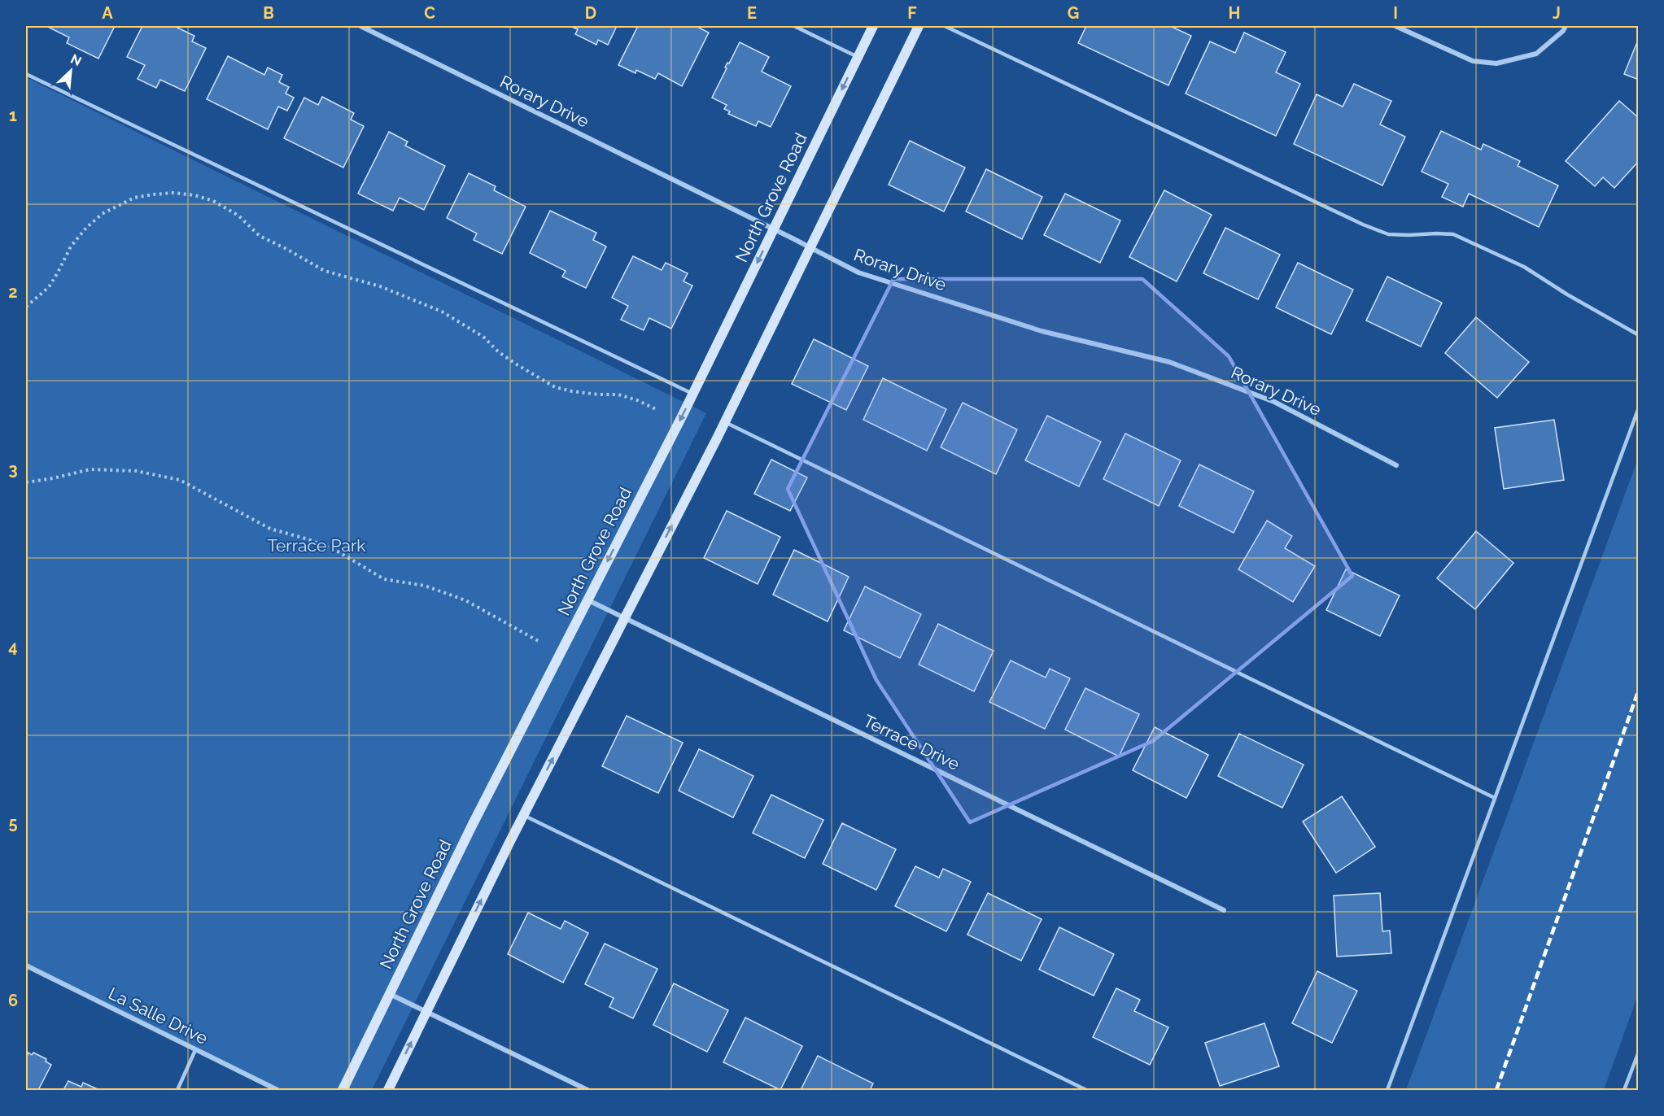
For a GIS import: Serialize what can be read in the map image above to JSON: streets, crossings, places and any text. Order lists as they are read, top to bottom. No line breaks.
{"streets":{"street":["Rorary Drive","North Grove Road","Terrace Drive","La Salle Drive"]},"crossings":[["Rorary Drive","North Grove Road"],["North Grove Road","Terrace Drive"]],"parks":["Terrace Park"],"north":"top right","grid":{"columns":["A","B","C","D","E","F","G","H","I","J"],"rows":["1","2","3","4","5","6"]}}
